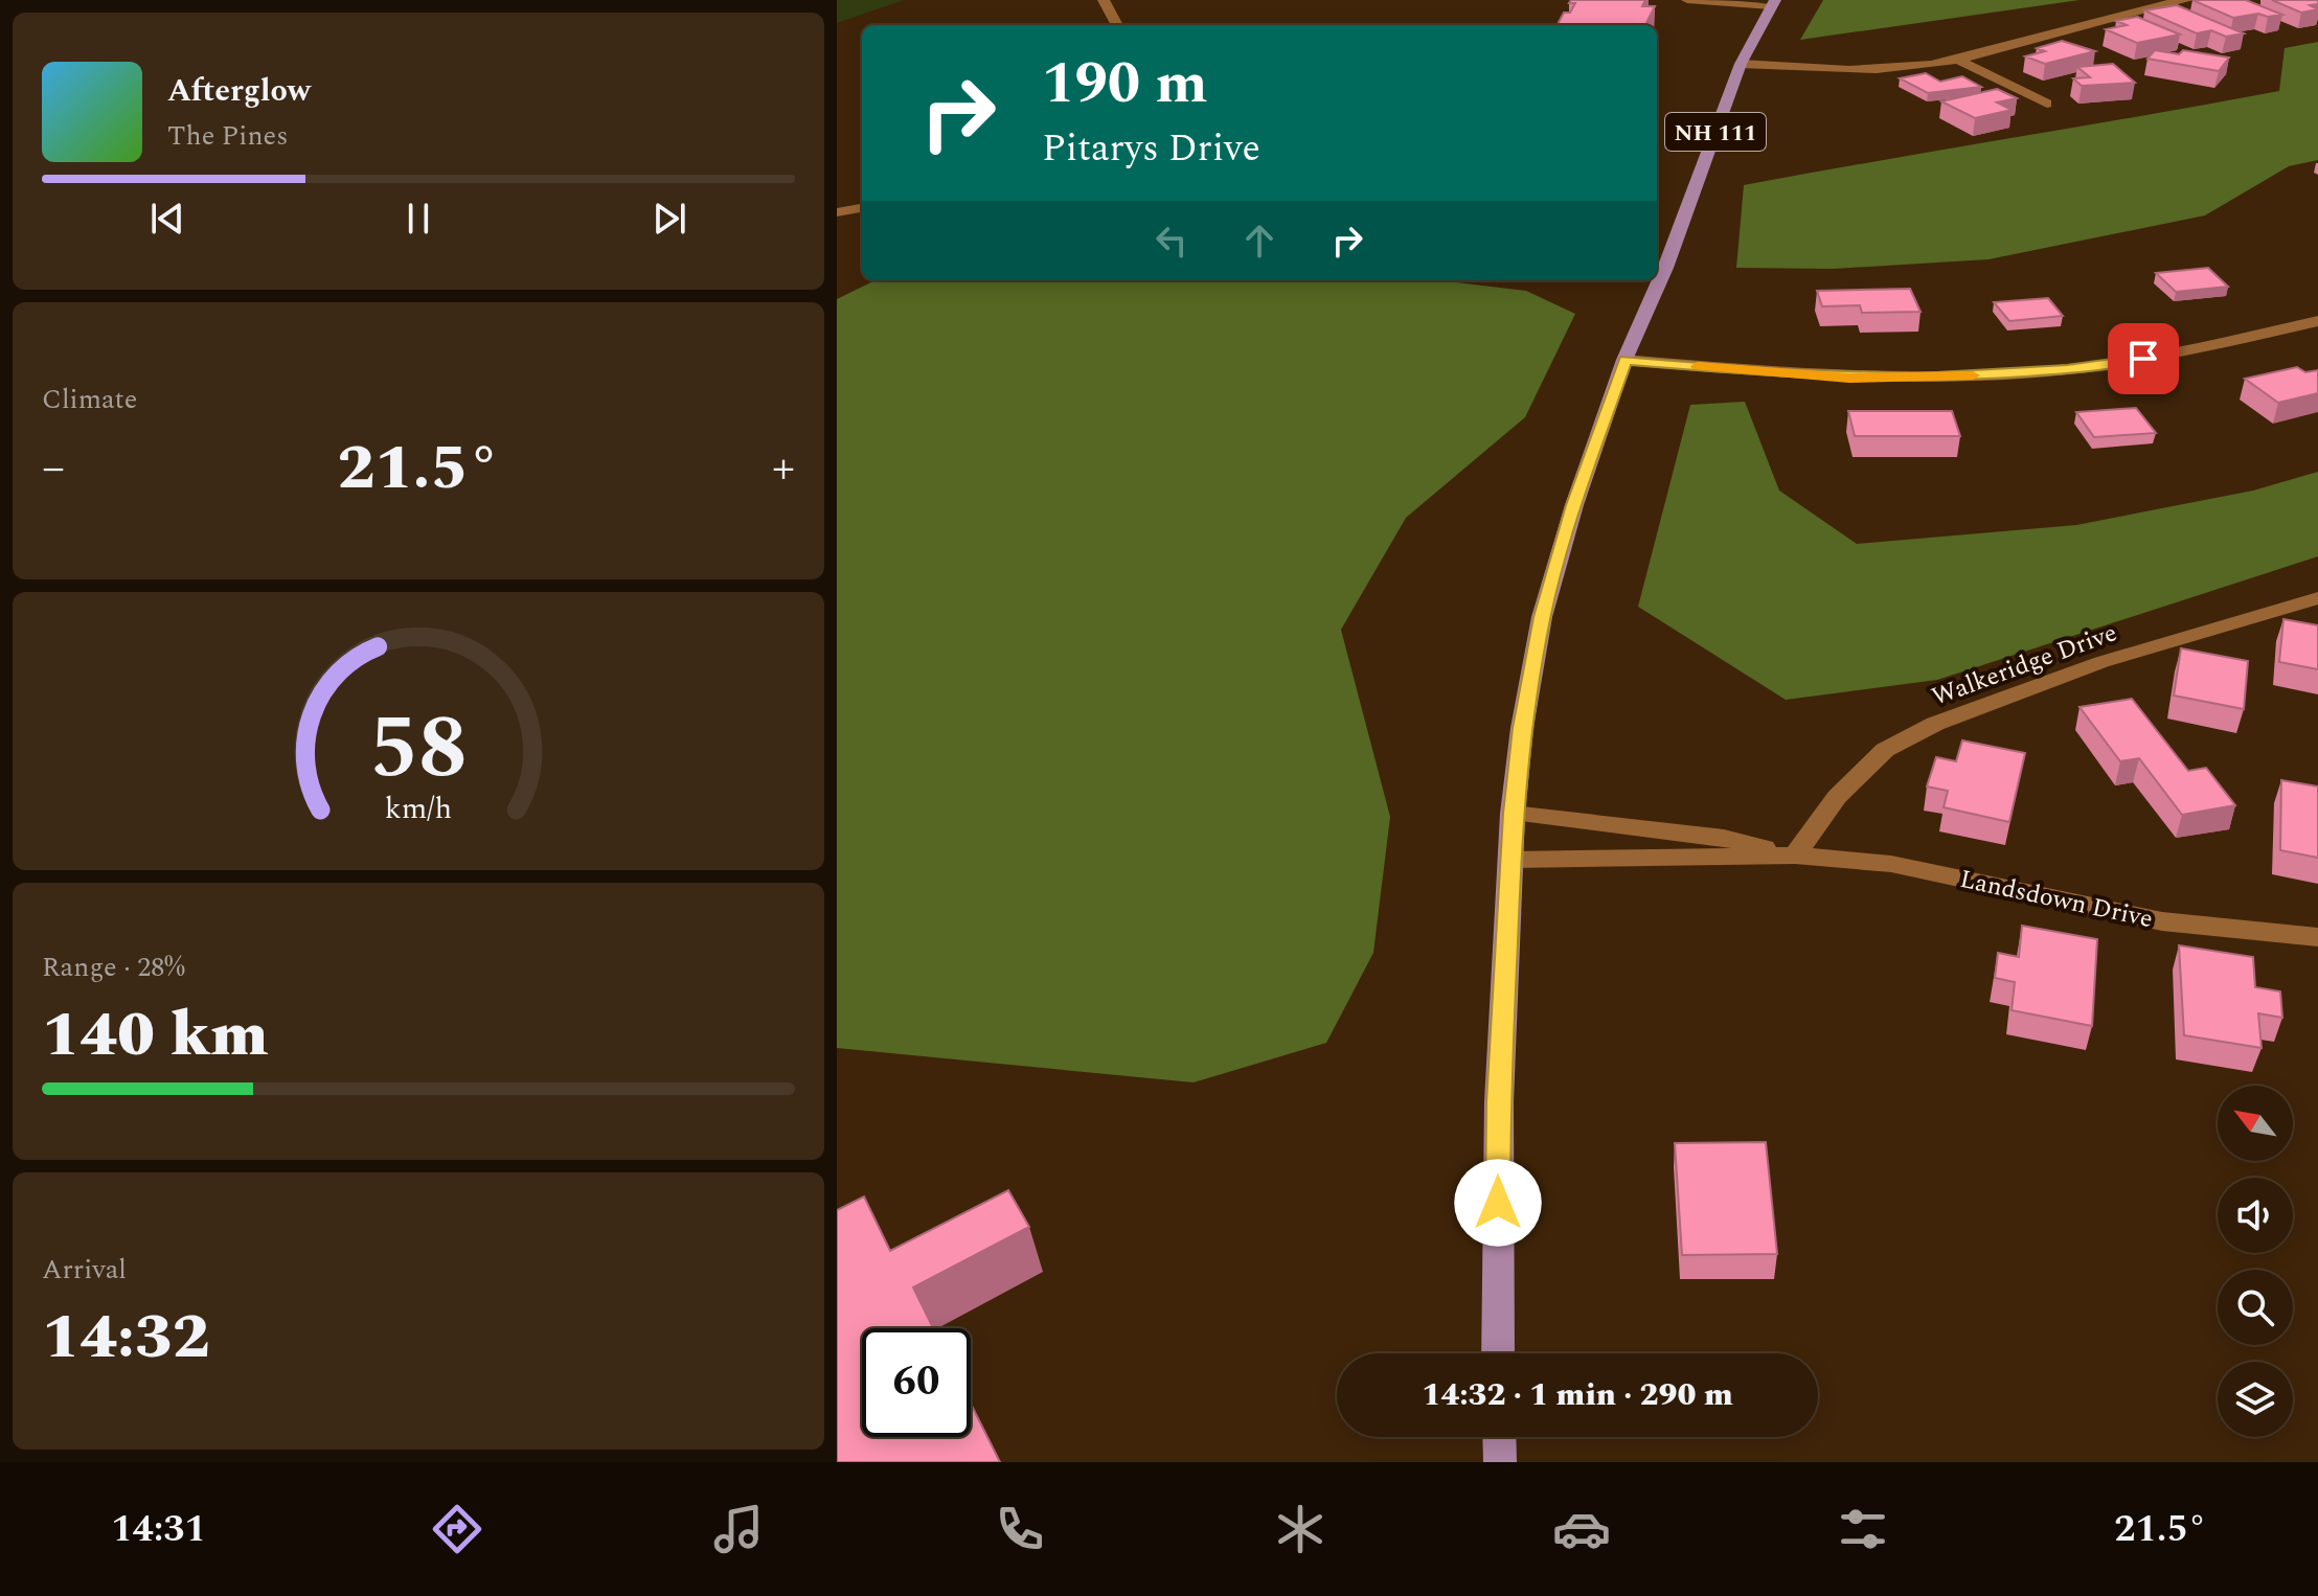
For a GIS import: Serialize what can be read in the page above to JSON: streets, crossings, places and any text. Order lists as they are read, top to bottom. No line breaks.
{"streets":{"main road":["NH 111"],"street":["Walkeridge Drive","Landsdown Drive"]},"crossings":[["NH 111","Landsdown Drive"],["Walkeridge Drive","Landsdown Drive"]],"north":"top left","page":{"turn":["190 m","Pitarys Drive"],"song":["Afterglow","The Pines"],"tile":["Climate",["Range · 28%","140 km"],["Arrival","14:32"]],"heat":["−","21.5°","+"],"limit":"60","trip":"14:32 · 1 min · 290 m","tabs":["14:31","21.5°"],"gauge":["58","km/h"]}}
